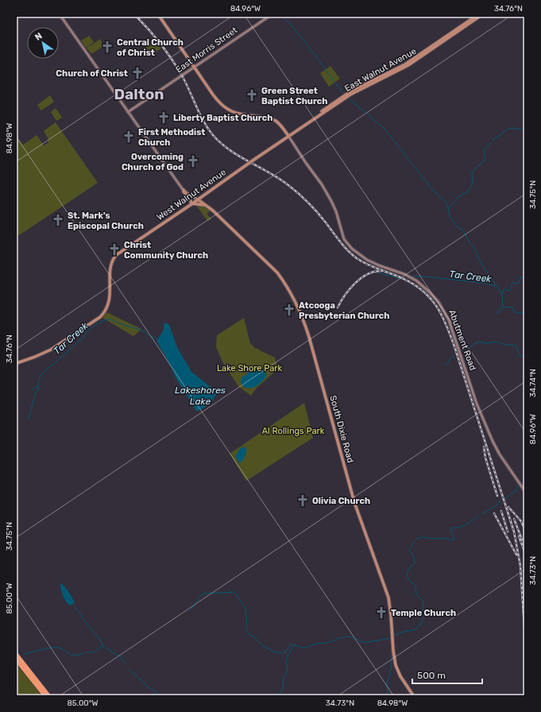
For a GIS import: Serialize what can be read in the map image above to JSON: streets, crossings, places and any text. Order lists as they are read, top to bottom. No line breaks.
{"streets":{"main road":["East Morris Street","East Walnut Avenue","West Walnut Avenue","Abutment Road","South Dixie Road"]},"crossings":[["East Walnut Avenue","West Walnut Avenue"],["East Walnut Avenue","Abutment Road"],["West Walnut Avenue","South Dixie Road"]],"districts":["Dalton"],"water":["Tar Creek","Lakeshores Lake"],"parks":["Lake Shore Park","Al Rollings Park"],"places":{"church":["Central Church of Christ","Church of Christ","Green Street Baptist Church","Liberty Baptist Church","First Methodist Church","Overcoming Church of God","St. Mark's Episcopal Church","Christ Community Church","Atcooga Presbyterian Church","Olivia Church","Temple Church"]},"scale_bar":"500 m","north":"top left","coordinates":["84.96°W","34.76°N","84.98°W","34.75°N","34.74°N","34.73°N","85.00°W"]}
